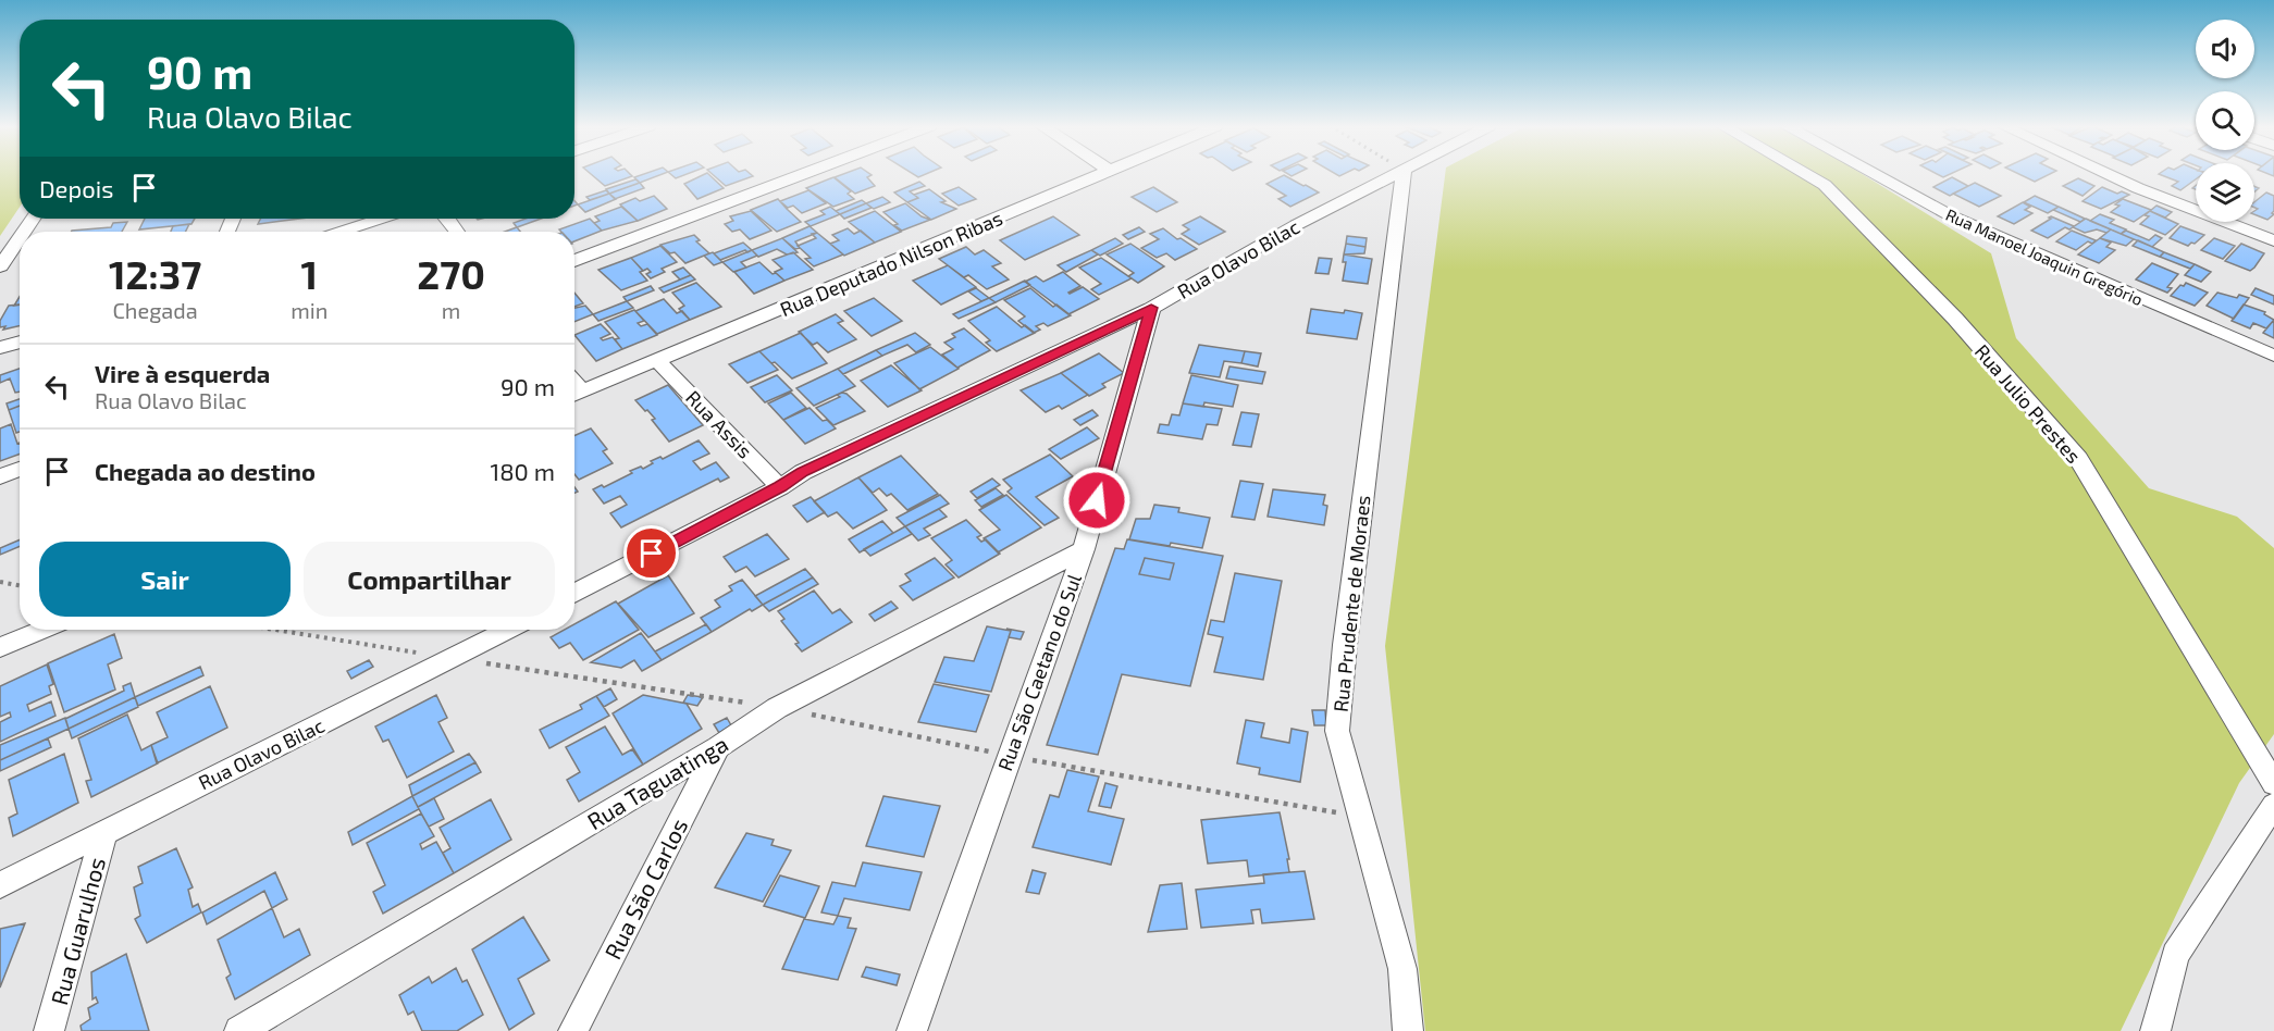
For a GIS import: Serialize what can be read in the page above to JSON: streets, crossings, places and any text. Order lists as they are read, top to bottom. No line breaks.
{"streets":{"street":["Rua Manoel Joaquin Gregório","Rua Olavo Bilac","Rua Deputado Nilson Ribas","Rua Julio Prestes","Rua Assis","Rua Prudente de Moraes","Rua São Caetano do Sul","Rua Taguatinga","Rua São Carlos","Rua Guarulhos"]},"crossings":[["Rua Olavo Bilac","Rua Assis"],["Rua Olavo Bilac","Rua São Caetano do Sul"],["Rua Olavo Bilac","Rua Guarulhos"],["Rua Deputado Nilson Ribas","Rua Assis"],["Rua São Caetano do Sul","Rua Taguatinga"],["Rua Taguatinga","Rua São Carlos"]],"page":{"turn":["90 m","Rua Olavo Bilac"],"then":"Depois","eta":["12:37","Chegada","1","min","270","m"],"list":[{"name":"Vire à esquerda","note":"Rua Olavo Bilac","value":"90 m"},{"name":"Chegada ao destino","value":"180 m"}],"buttons":["Sair","Compartilhar"]}}
